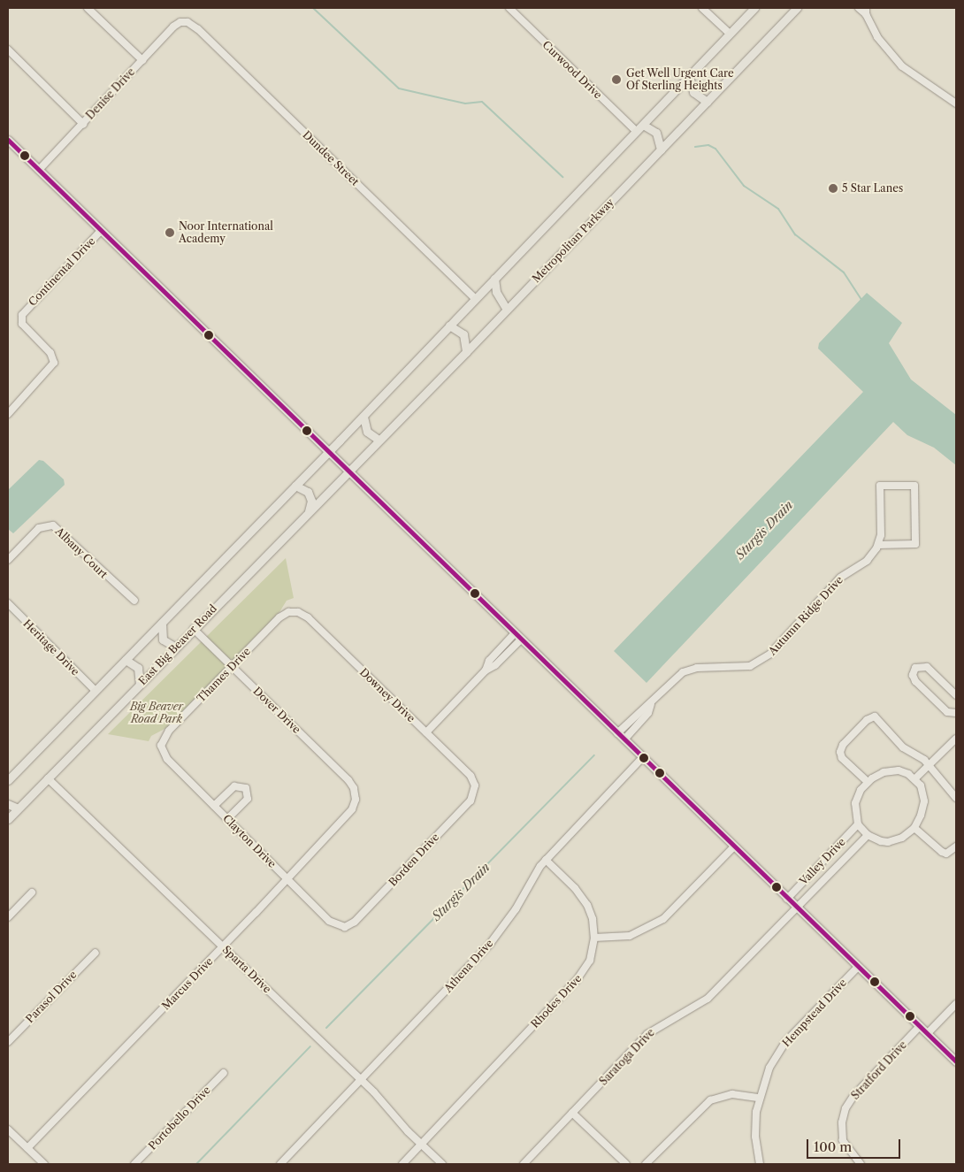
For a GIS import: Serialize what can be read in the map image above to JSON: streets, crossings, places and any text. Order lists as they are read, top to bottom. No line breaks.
{"streets":{"main road":["Metropolitan Parkway","East Big Beaver Road"],"street":["Curwood Drive","Denise Drive","Dundee Street","Continental Drive","Albany Court","Autumn Ridge Drive","Heritage Drive","Thames Drive","Downey Drive","Dover Drive","Clayton Drive","Borden Drive","Valley Drive","Athena Drive","Sparta Drive","Marcus Drive","Parasol Drive","Rhodes Drive","Hempstead Drive","Saratoga Drive","Stratford Drive","Portobello Drive"]},"crossings":[["Denise Drive","Dundee Street"],["Metropolitan Parkway","East Big Beaver Road"],["East Big Beaver Road","Dover Drive"],["East Big Beaver Road","Sparta Drive"],["Thames Drive","Downey Drive"],["Thames Drive","Dover Drive"],["Thames Drive","Clayton Drive"],["Downey Drive","Borden Drive"],["Dover Drive","Marcus Drive"],["Clayton Drive","Borden Drive"],["Clayton Drive","Marcus Drive"],["Valley Drive","Saratoga Drive"],["Athena Drive","Sparta Drive"],["Sparta Drive","Marcus Drive"],["Sparta Drive","Rhodes Drive"]],"water":["Sturgis Drain"],"parks":["Big Beaver Road Park"],"places":["Get Well Urgent Care Of Sterling Heights","5 Star Lanes","Noor International Academy"],"scale_bar":"100 m"}
